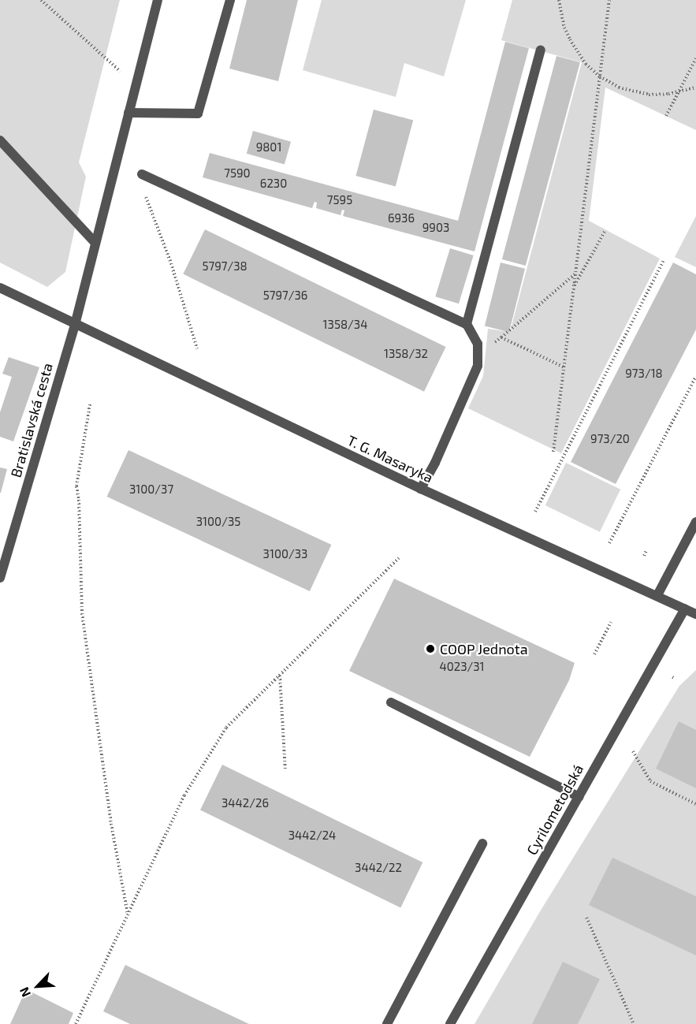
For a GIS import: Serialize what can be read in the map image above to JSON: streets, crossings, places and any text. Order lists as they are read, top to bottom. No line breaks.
{"streets":{"street":["Bratislavská cesta","T. G. Masaryka","Cyrilometodská"]},"crossings":[["Bratislavská cesta","T. G. Masaryka"],["T. G. Masaryka","Cyrilometodská"]],"places":["COOP Jednota"],"house_numbers":["9801","7590","6230","7595","6936","9903","5797/38","5797/36","1358/34","1358/32","973/18","973/20","3100/37","3100/35","3100/33","4023/31","3442/26","3442/24","3442/22"],"north":"bottom left"}
